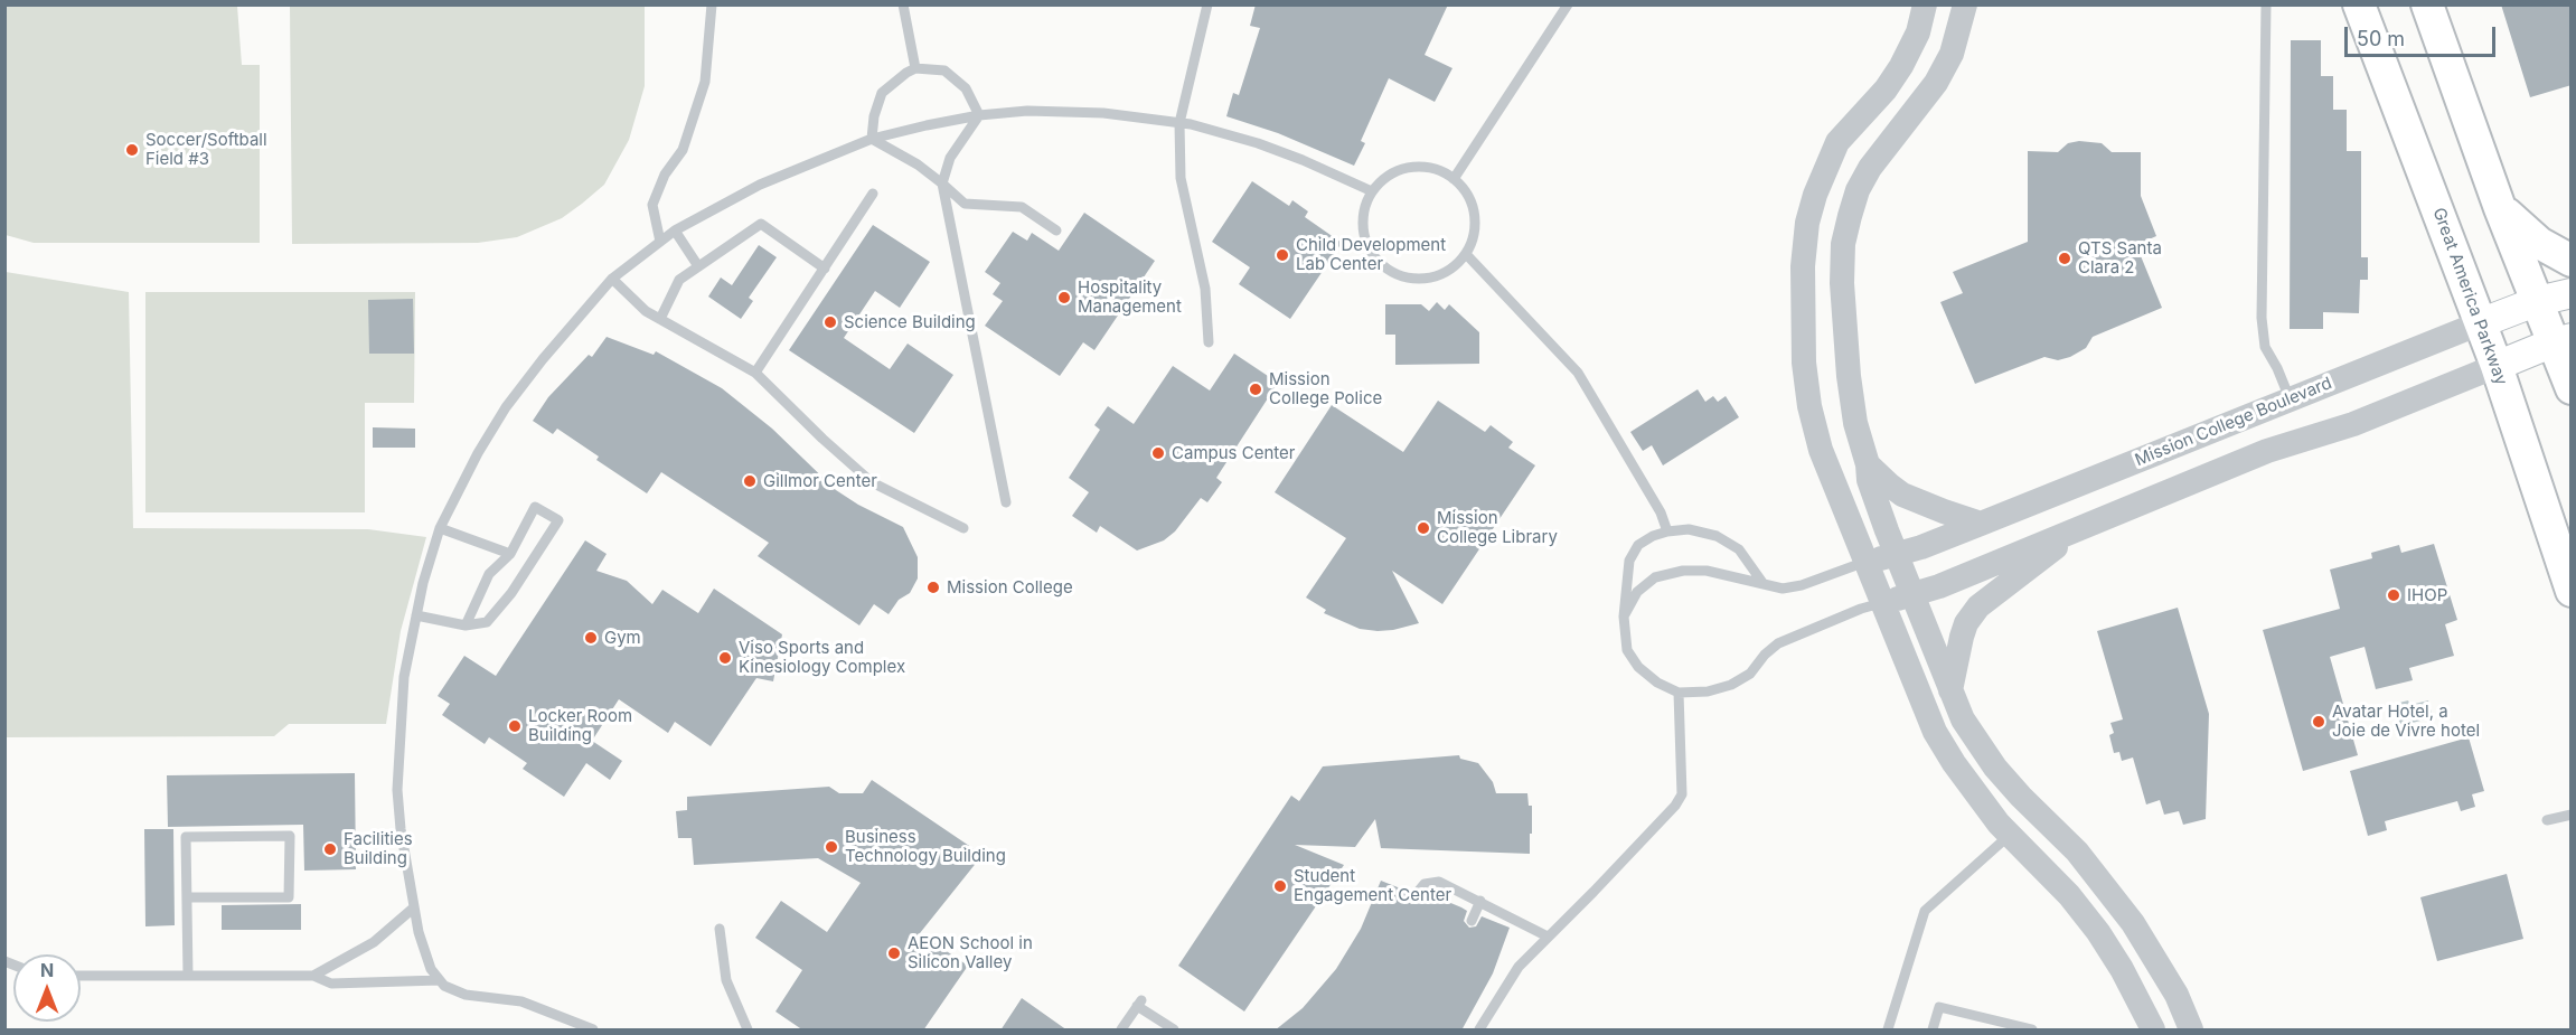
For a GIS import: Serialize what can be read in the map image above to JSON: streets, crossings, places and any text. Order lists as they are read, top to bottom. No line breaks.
{"streets":{"main road":["Great America Parkway","Mission College Boulevard"]},"crossings":[["Great America Parkway","Mission College Boulevard"]],"places":["Soccer/Softball Field #3","Child Development Lab Center","QTS Santa Clara 2","Hospitality Management","Science Building","Mission College Police","Campus Center","Gillmor Center","Mission College Library","Mission College","IHOP","Gym","Viso Sports and Kinesiology Complex","Avatar Hotel, a Joie de Vivre hotel","Locker Room Building","Business Technology Building","Facilities Building","Student Engagement Center","AEON School in Silicon Valley"],"scale_bar":"50 m","north":"top"}
